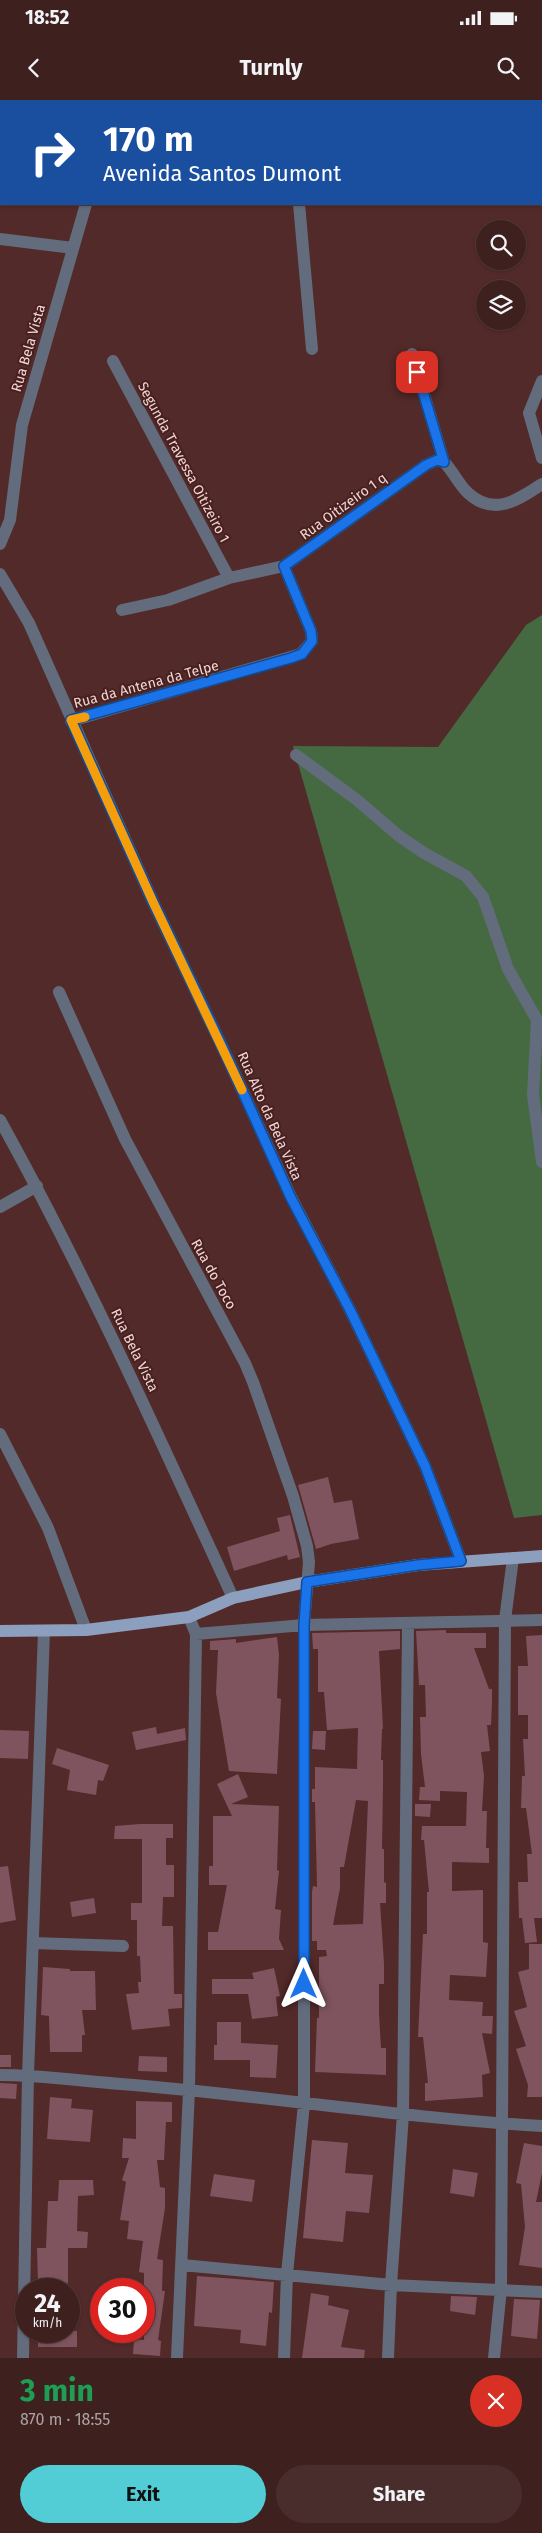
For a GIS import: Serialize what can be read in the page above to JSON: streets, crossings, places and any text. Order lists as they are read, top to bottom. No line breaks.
{"streets":{"street":["Rua Bela Vista","Segunda Travessa Oitizeiro 1","Rua Oitizeiro 1 q","Rua da Antena da Telpe","Rua Alto da Bela Vista","Rua do Toco"]},"crossings":[["Rua Oitizeiro 1 q","Rua da Antena da Telpe"],["Rua da Antena da Telpe","Rua Alto da Bela Vista"]],"page":{"status":"18:52","header":"Turnly","turn":["170 m","Avenida Santos Dumont"],"speed":"24 km/h","limit":"30","heading":["3 min","870 m · 18:55"],"buttons":["Exit","Share"]}}
